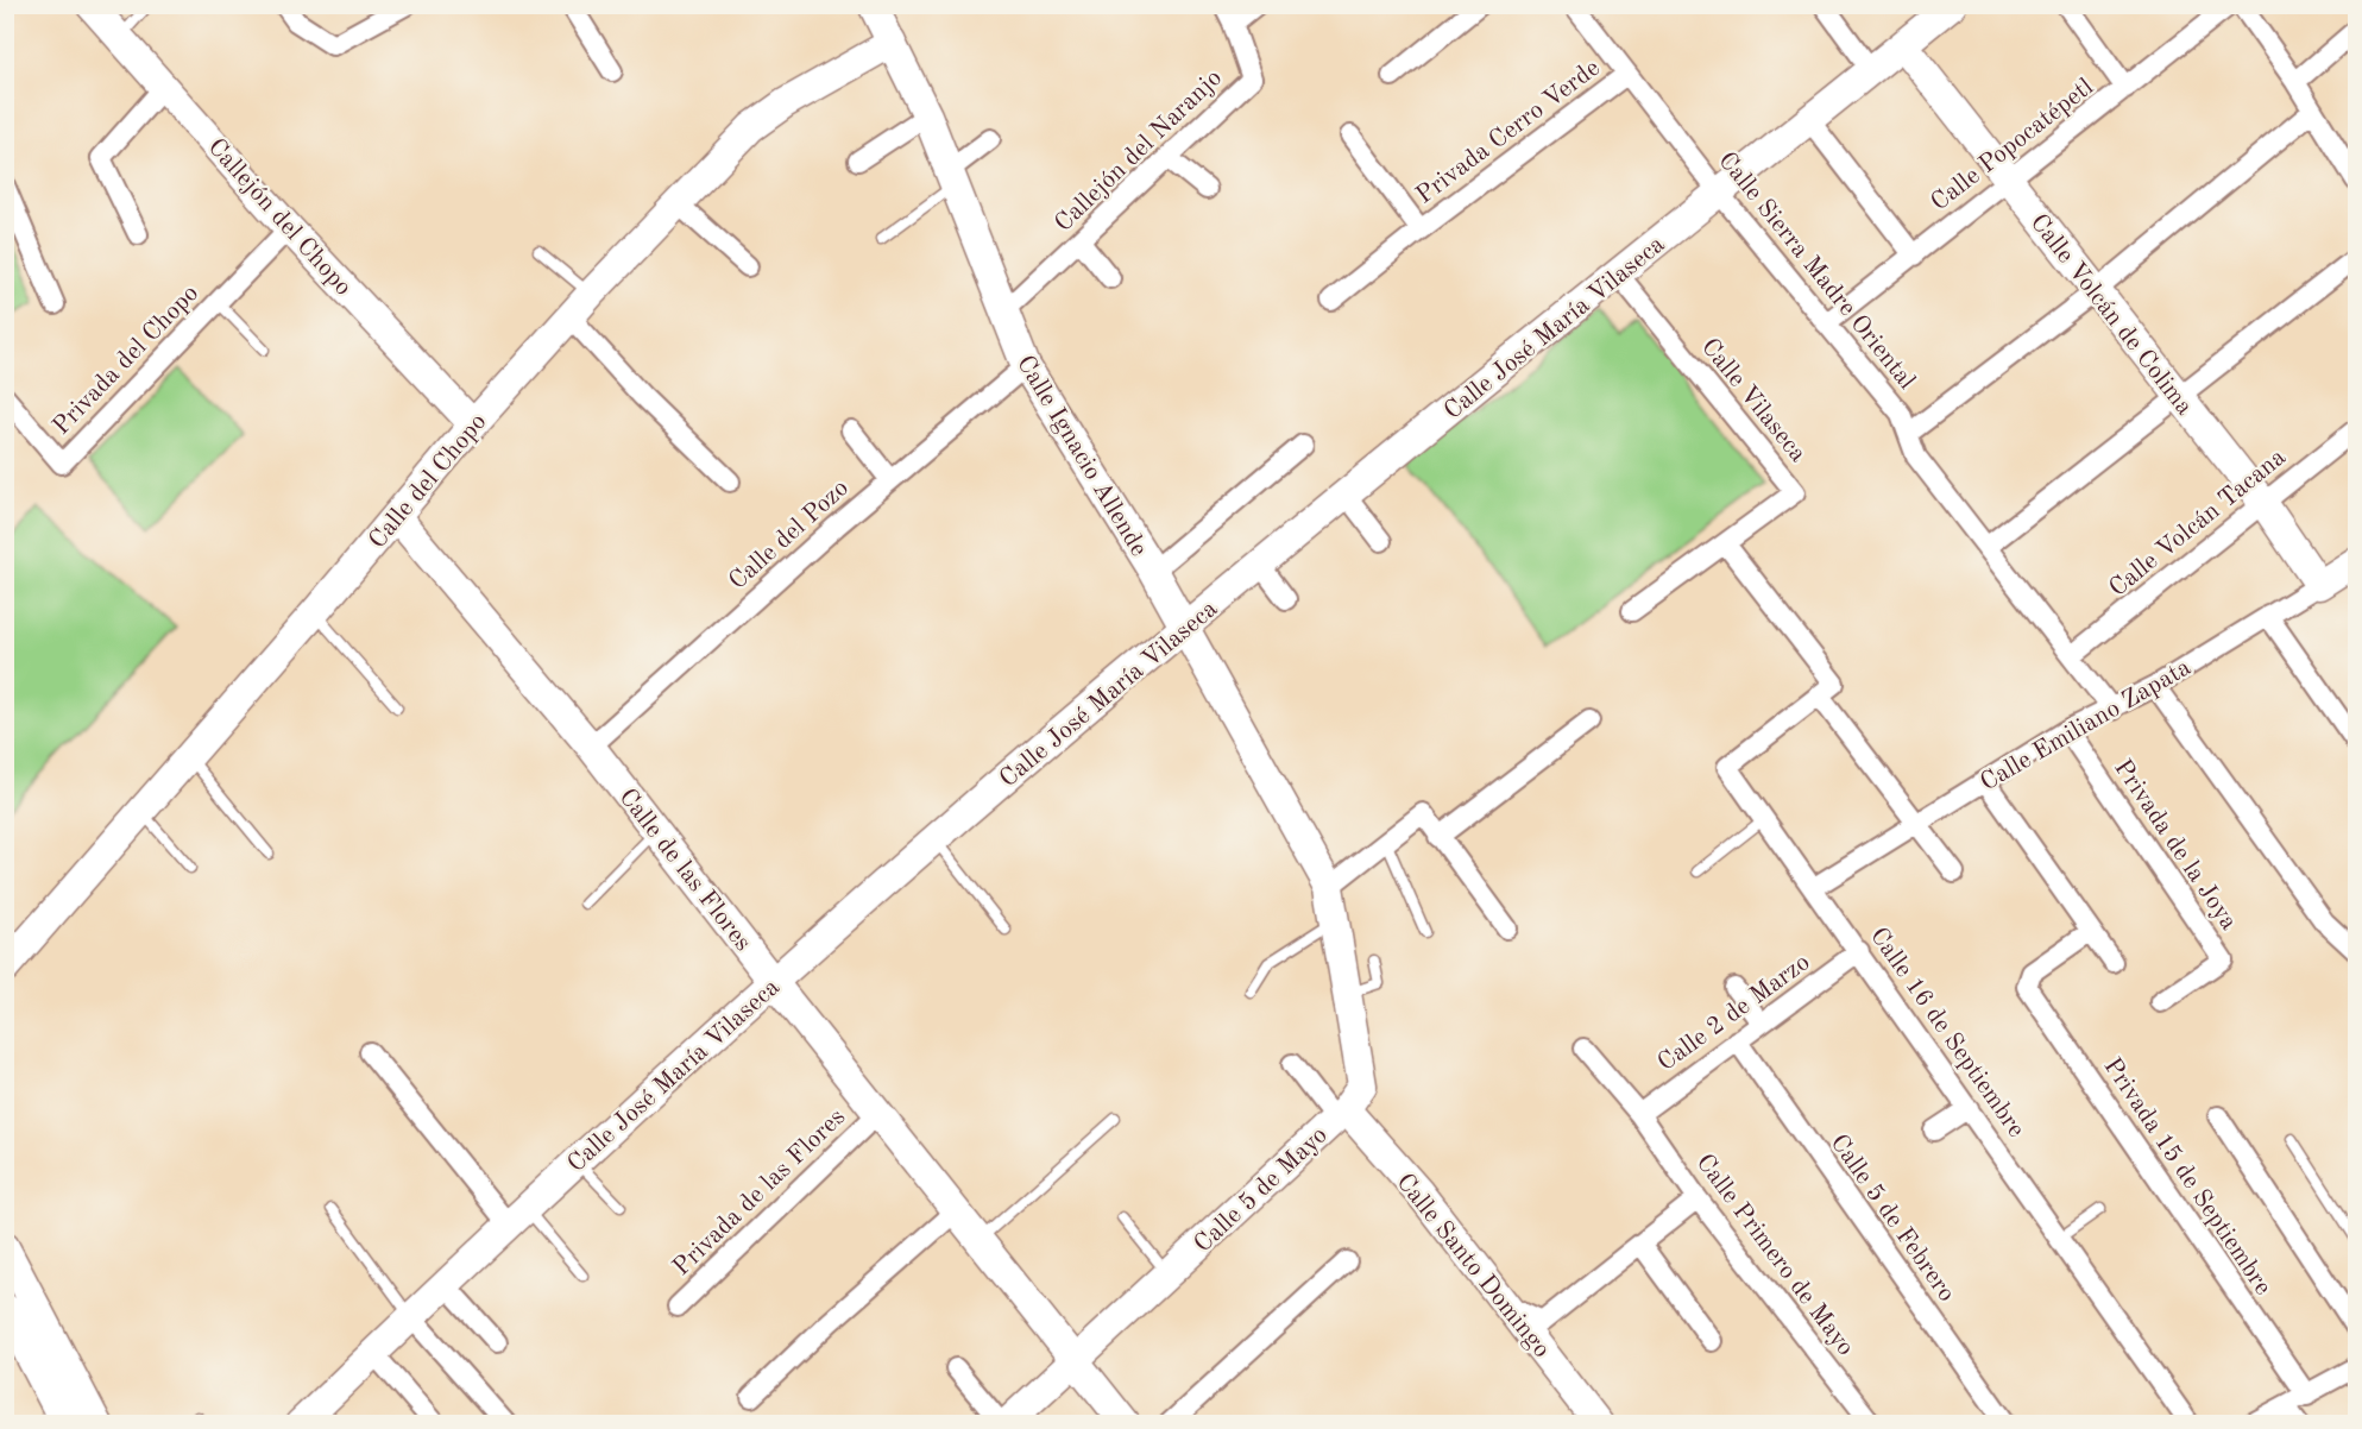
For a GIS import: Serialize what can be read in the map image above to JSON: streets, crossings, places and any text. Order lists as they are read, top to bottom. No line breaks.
{"streets":{"street":["Privada Cerro Verde","Calle Popocatépetl","Callejón del Naranjo","Callejón del Chopo","Calle Sierra Madre Oriental","Calle Volcán de Colima","Calle José María Vilaseca","Privada del Chopo","Calle Vilaseca","Calle Ignacio Allende","Calle del Chopo","Calle Volcán Tacana","Calle del Pozo","Calle Emiliano Zapata","Privada de la Joya","Calle de las Flores","Calle 2 de Marzo","Calle 16 de Septiembre","Privada 15 de Septiembre","Calle 5 de Mayo","Privada de las Flores","Calle 5 de Febrero","Calle Primero de Mayo","Calle Santo Domingo"]},"crossings":[["Privada Cerro Verde","Calle Sierra Madre Oriental"],["Calle Popocatépetl","Calle Sierra Madre Oriental"],["Calle Popocatépetl","Calle Volcán de Colima"],["Callejón del Naranjo","Calle Ignacio Allende"],["Callejón del Chopo","Privada del Chopo"],["Callejón del Chopo","Calle del Chopo"],["Calle Sierra Madre Oriental","Calle José María Vilaseca"],["Calle Sierra Madre Oriental","Calle Volcán Tacana"],["Calle Sierra Madre Oriental","Calle Emiliano Zapata"],["Calle Volcán de Colima","Calle José María Vilaseca"],["Calle Volcán de Colima","Calle Volcán Tacana"],["Calle Volcán de Colima","Calle Emiliano Zapata"],["Calle José María Vilaseca","Calle Vilaseca"],["Calle José María Vilaseca","Calle Ignacio Allende"],["Calle José María Vilaseca","Calle de las Flores"],["Calle Ignacio Allende","Calle del Chopo"],["Calle Ignacio Allende","Calle del Pozo"],["Calle Ignacio Allende","Calle 5 de Mayo"],["Calle del Chopo","Calle de las Flores"],["Calle del Pozo","Calle de las Flores"],["Calle Emiliano Zapata","Privada de la Joya"],["Calle Emiliano Zapata","Calle 16 de Septiembre"],["Calle de las Flores","Calle 5 de Mayo"],["Calle de las Flores","Privada de las Flores"],["Calle 2 de Marzo","Calle 16 de Septiembre"],["Calle 2 de Marzo","Calle 5 de Febrero"],["Calle 2 de Marzo","Calle Primero de Mayo"],["Calle 5 de Mayo","Calle Santo Domingo"]]}
